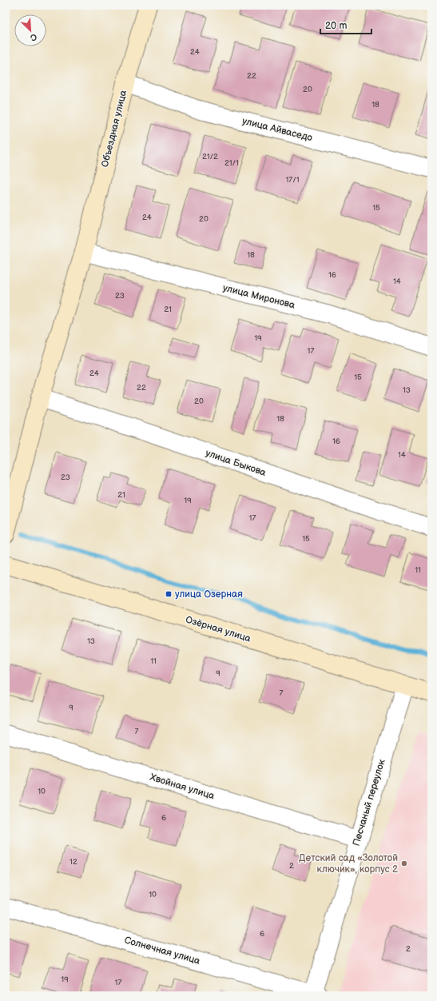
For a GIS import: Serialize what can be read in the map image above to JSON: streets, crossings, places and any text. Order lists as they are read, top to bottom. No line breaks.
{"streets":{"main road":["Объездная улица","Озёрная улица"],"street":["улица Айваседо","улица Миронова","улица Быкова","Хвойная улица","Песчаный переулок","Солнечная улица"]},"crossings":[["Объездная улица","улица Айваседо"],["Объездная улица","улица Миронова"],["Объездная улица","улица Быкова"],["Озёрная улица","Песчаный переулок"],["Хвойная улица","Песчаный переулок"],["Песчаный переулок","Солнечная улица"]],"places":{"transit":["улица Озерная"],"other":["Детский сад «Золотой ключик», корпус 2"]},"house_numbers":["24","22","20","18","21/2","21/1","17/1","15","24","20","18","16","14","23","21","19","17","24","15","22","13","20","18","16","14","23","21","19","17","15","11","13","11","9","7","9","7","10","6","12","2","10","6","2","19","17"],"scale_bar":"20 m","north":"bottom right"}
